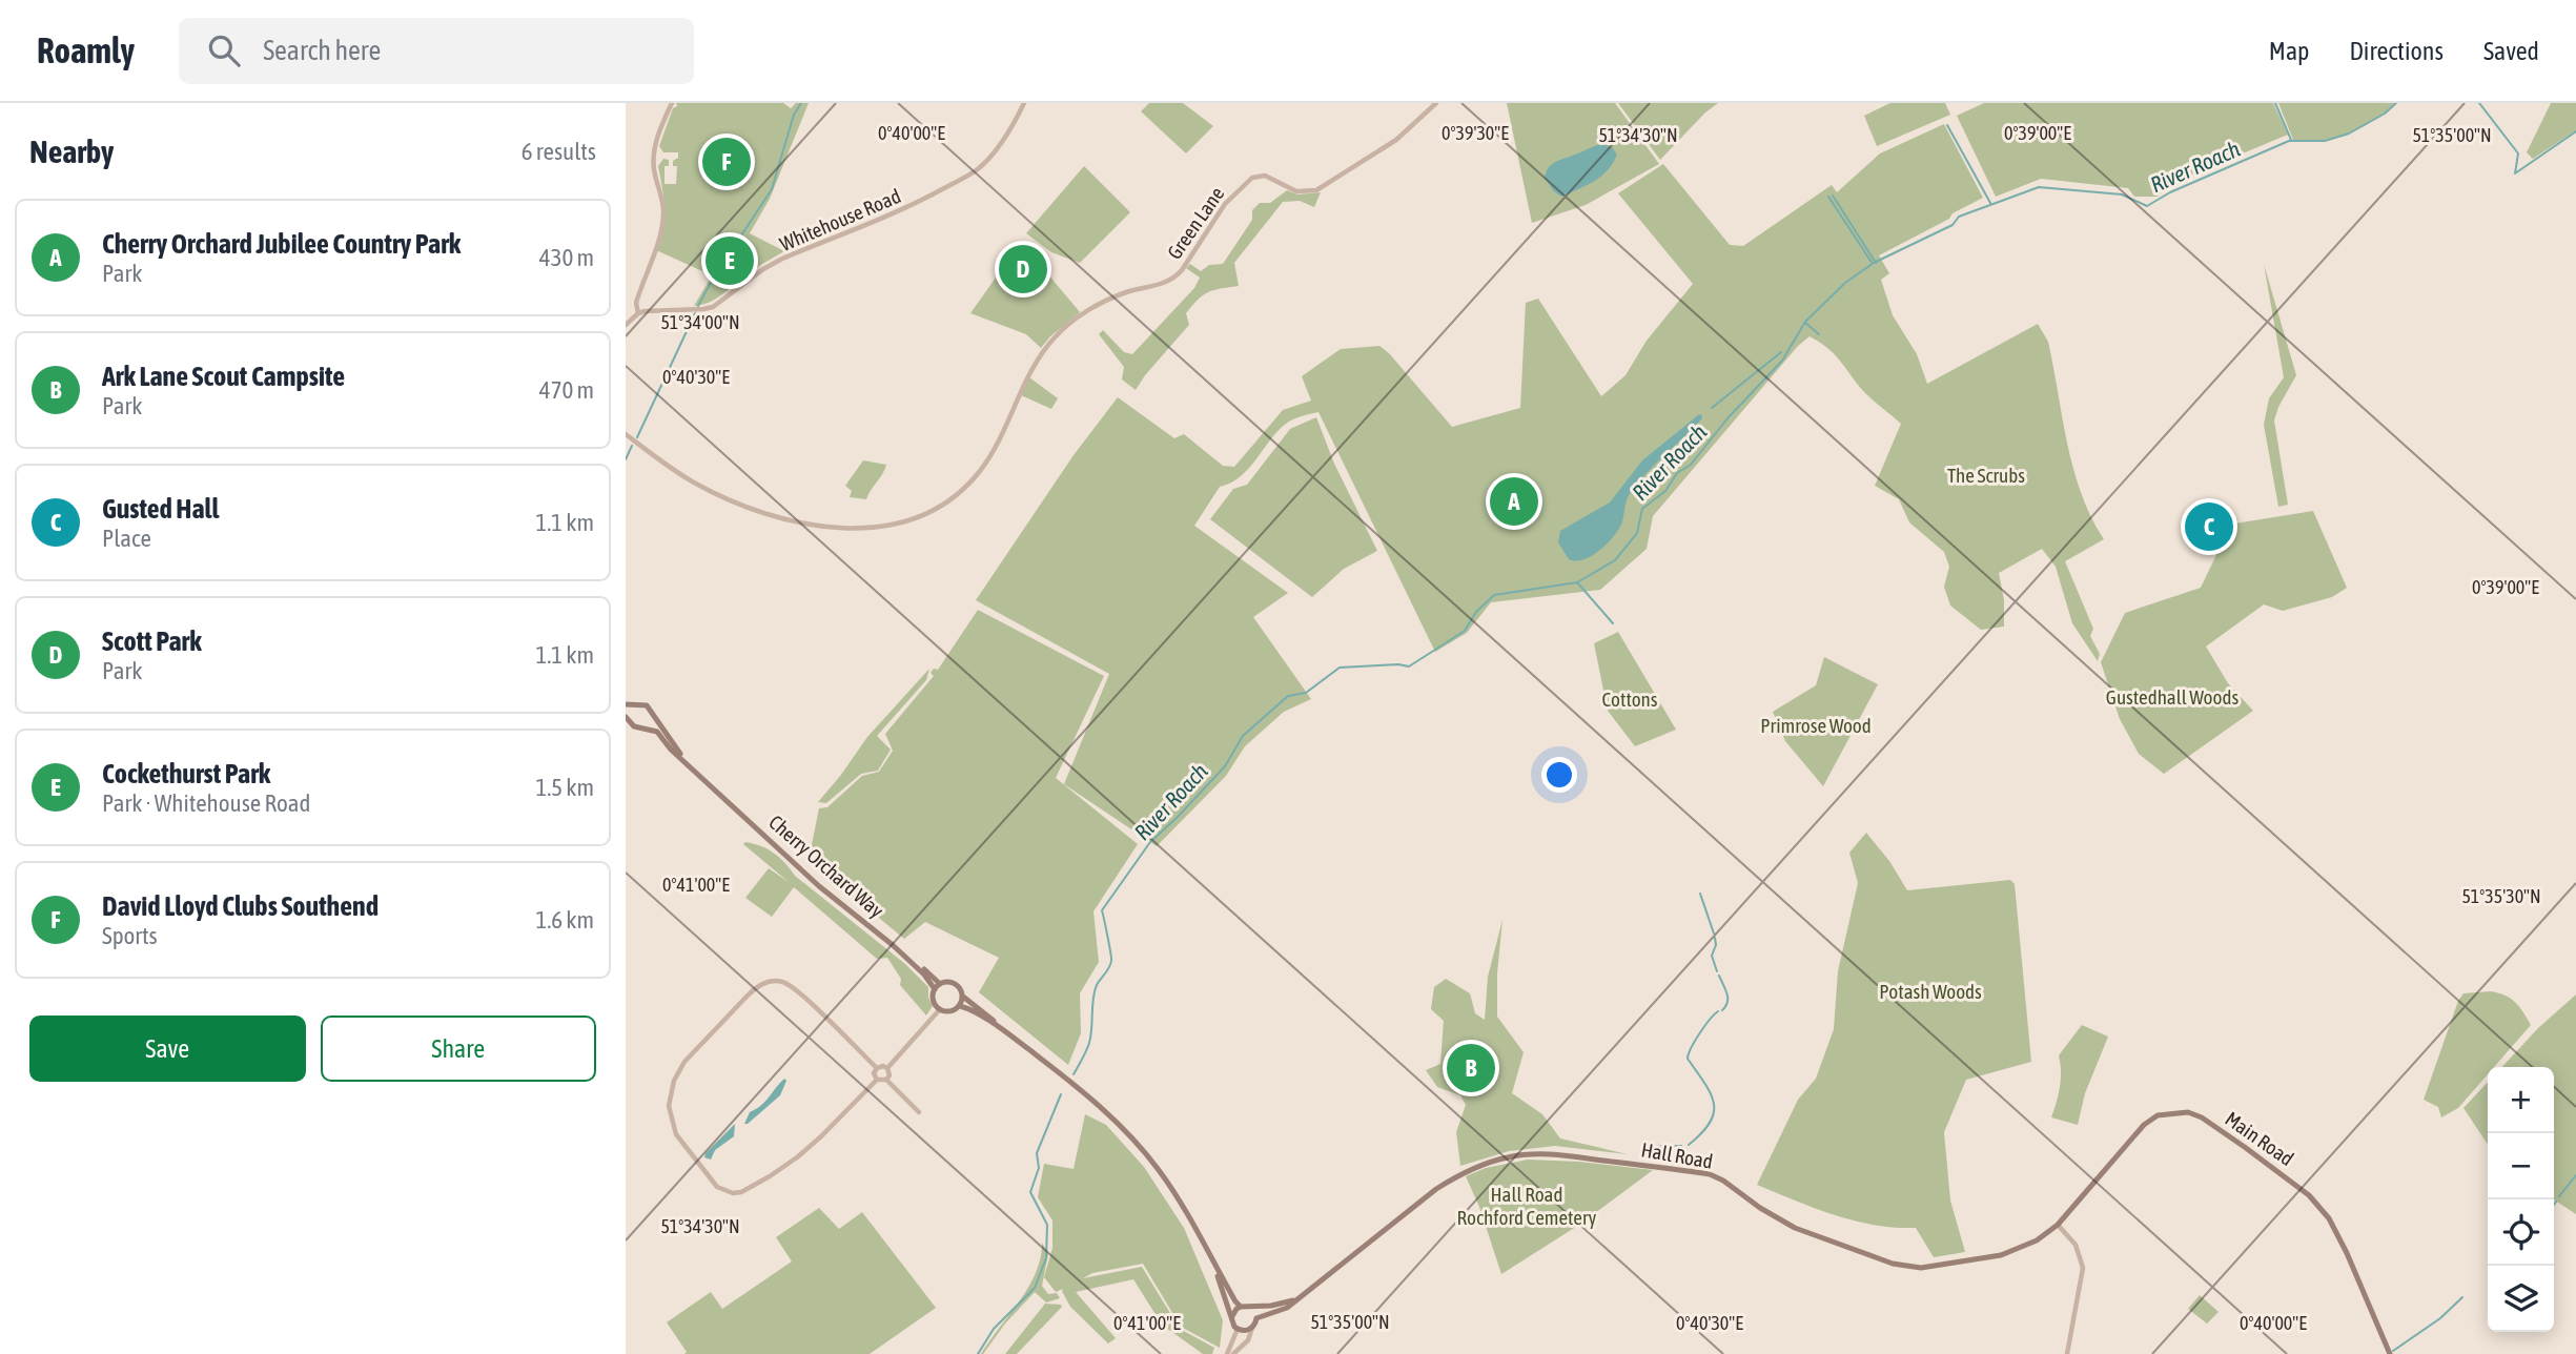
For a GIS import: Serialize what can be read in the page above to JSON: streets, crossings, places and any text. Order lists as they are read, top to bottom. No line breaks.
{"streets":{"main road":["Cherry Orchard Way","Main Road","Hall Road"],"street":["Whitehouse Road","Green Lane"]},"crossings":[["Main Road","Hall Road"]],"water":["River Roach"],"parks":["The Scrubs","Gustedhall Woods","Cottons","Primrose Wood","Potash Woods","Hall Road Rochford Cemetery"],"page":{"header":"Roamly","search":"Search here","nav":["Map","Directions","Saved"],"heading":["Nearby","6 results"],"pins":["F","E","D","A","C","B"],"list":[{"mark":"A","name":"Cherry Orchard Jubilee Country Park","note":"Park","value":"430 m"},{"mark":"B","name":"Ark Lane Scout Campsite","note":"Park","value":"470 m"},{"mark":"C","name":"Gusted Hall","note":"Place","value":"1.1 km"},{"mark":"D","name":"Scott Park","note":"Park","value":"1.1 km"},{"mark":"E","name":"Cockethurst Park","note":"Park · Whitehouse Road","value":"1.5 km"},{"mark":"F","name":"David Lloyd Clubs Southend","note":"Sports","value":"1.6 km"}],"buttons":["Save","Share"],"map_buttons":["+","−"]},"coordinates":["0°39'30\"E","0°40'00\"E","0°39'00\"E","51°34'30\"N","51°35'00\"N","51°34'00\"N","0°40'30\"E","0°41'00\"E","51°35'30\"N"]}
